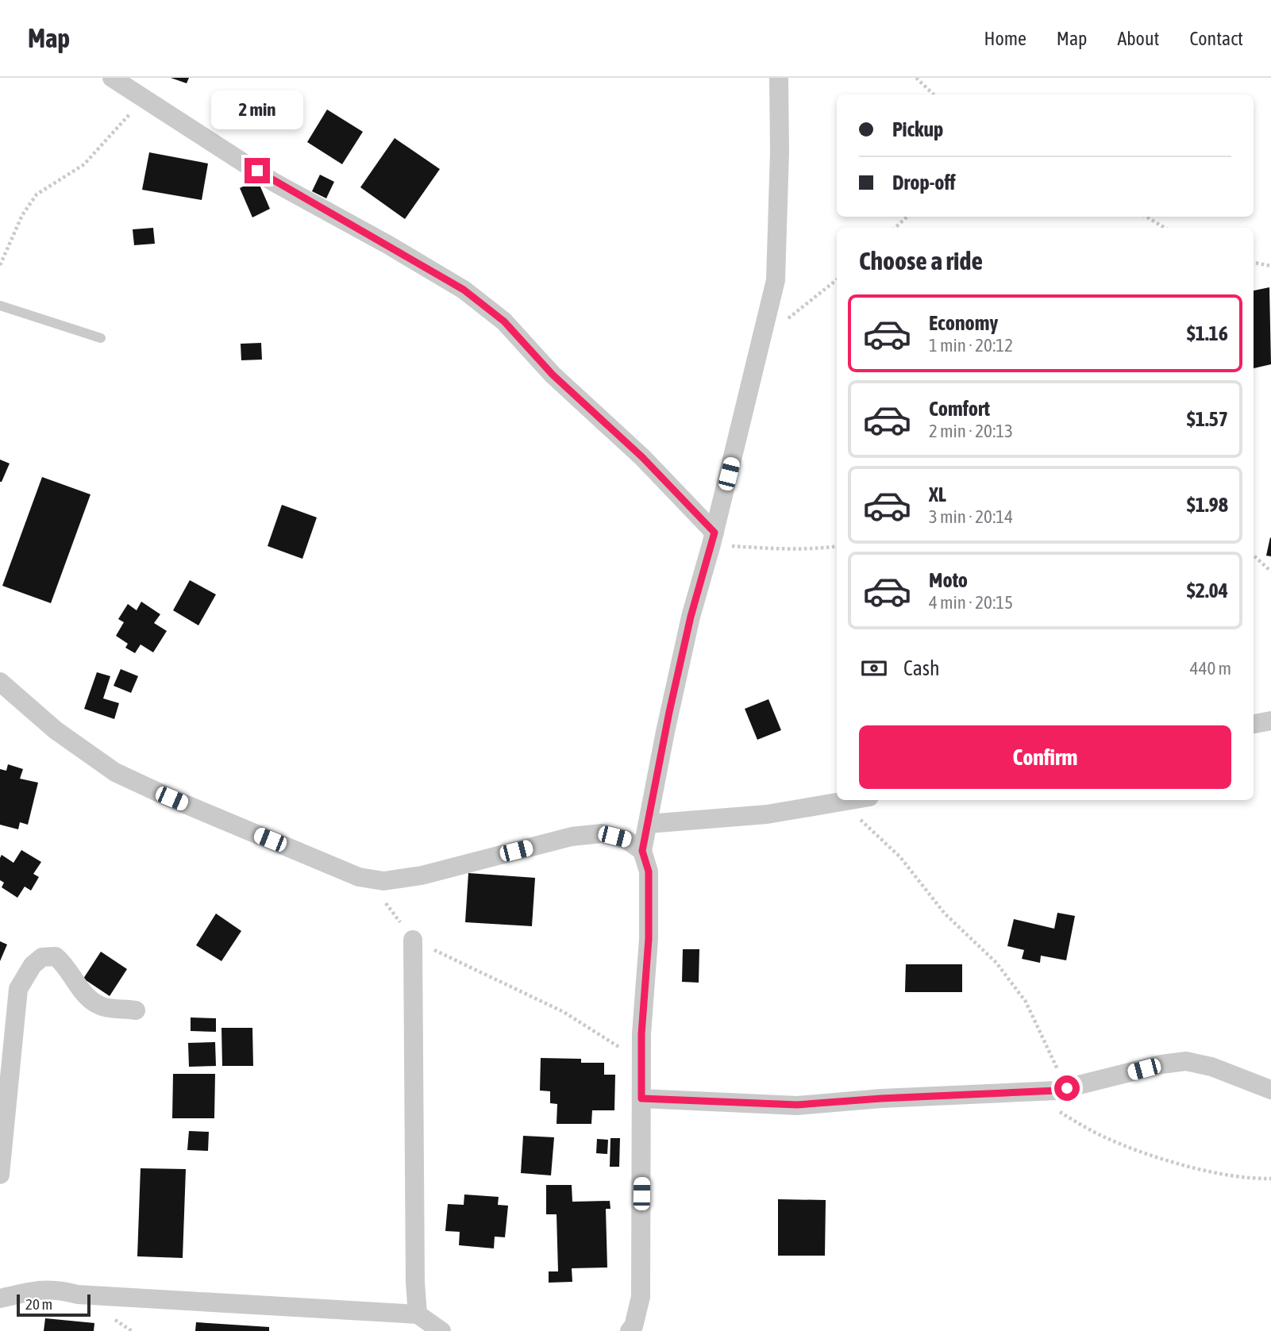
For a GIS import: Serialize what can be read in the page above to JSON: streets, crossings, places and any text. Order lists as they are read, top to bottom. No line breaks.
{"scale_bar":"20 m","page":{"header":"Map","nav":["Home","Map","About","Contact"],"bubble":"2 min","banner":["Pickup","Drop-off"],"heading":"Choose a ride","list":[{"name":"Economy","note":"1 min · 20:12","value":"$1.16"},{"name":"Comfort","note":"2 min · 20:13","value":"$1.57"},{"name":"XL","note":"3 min · 20:14","value":"$1.98"},{"name":"Moto","note":"4 min · 20:15","value":"$2.04"}],"pay":["Cash","440 m"],"buttons":"Confirm","scale":"20 m"}}
